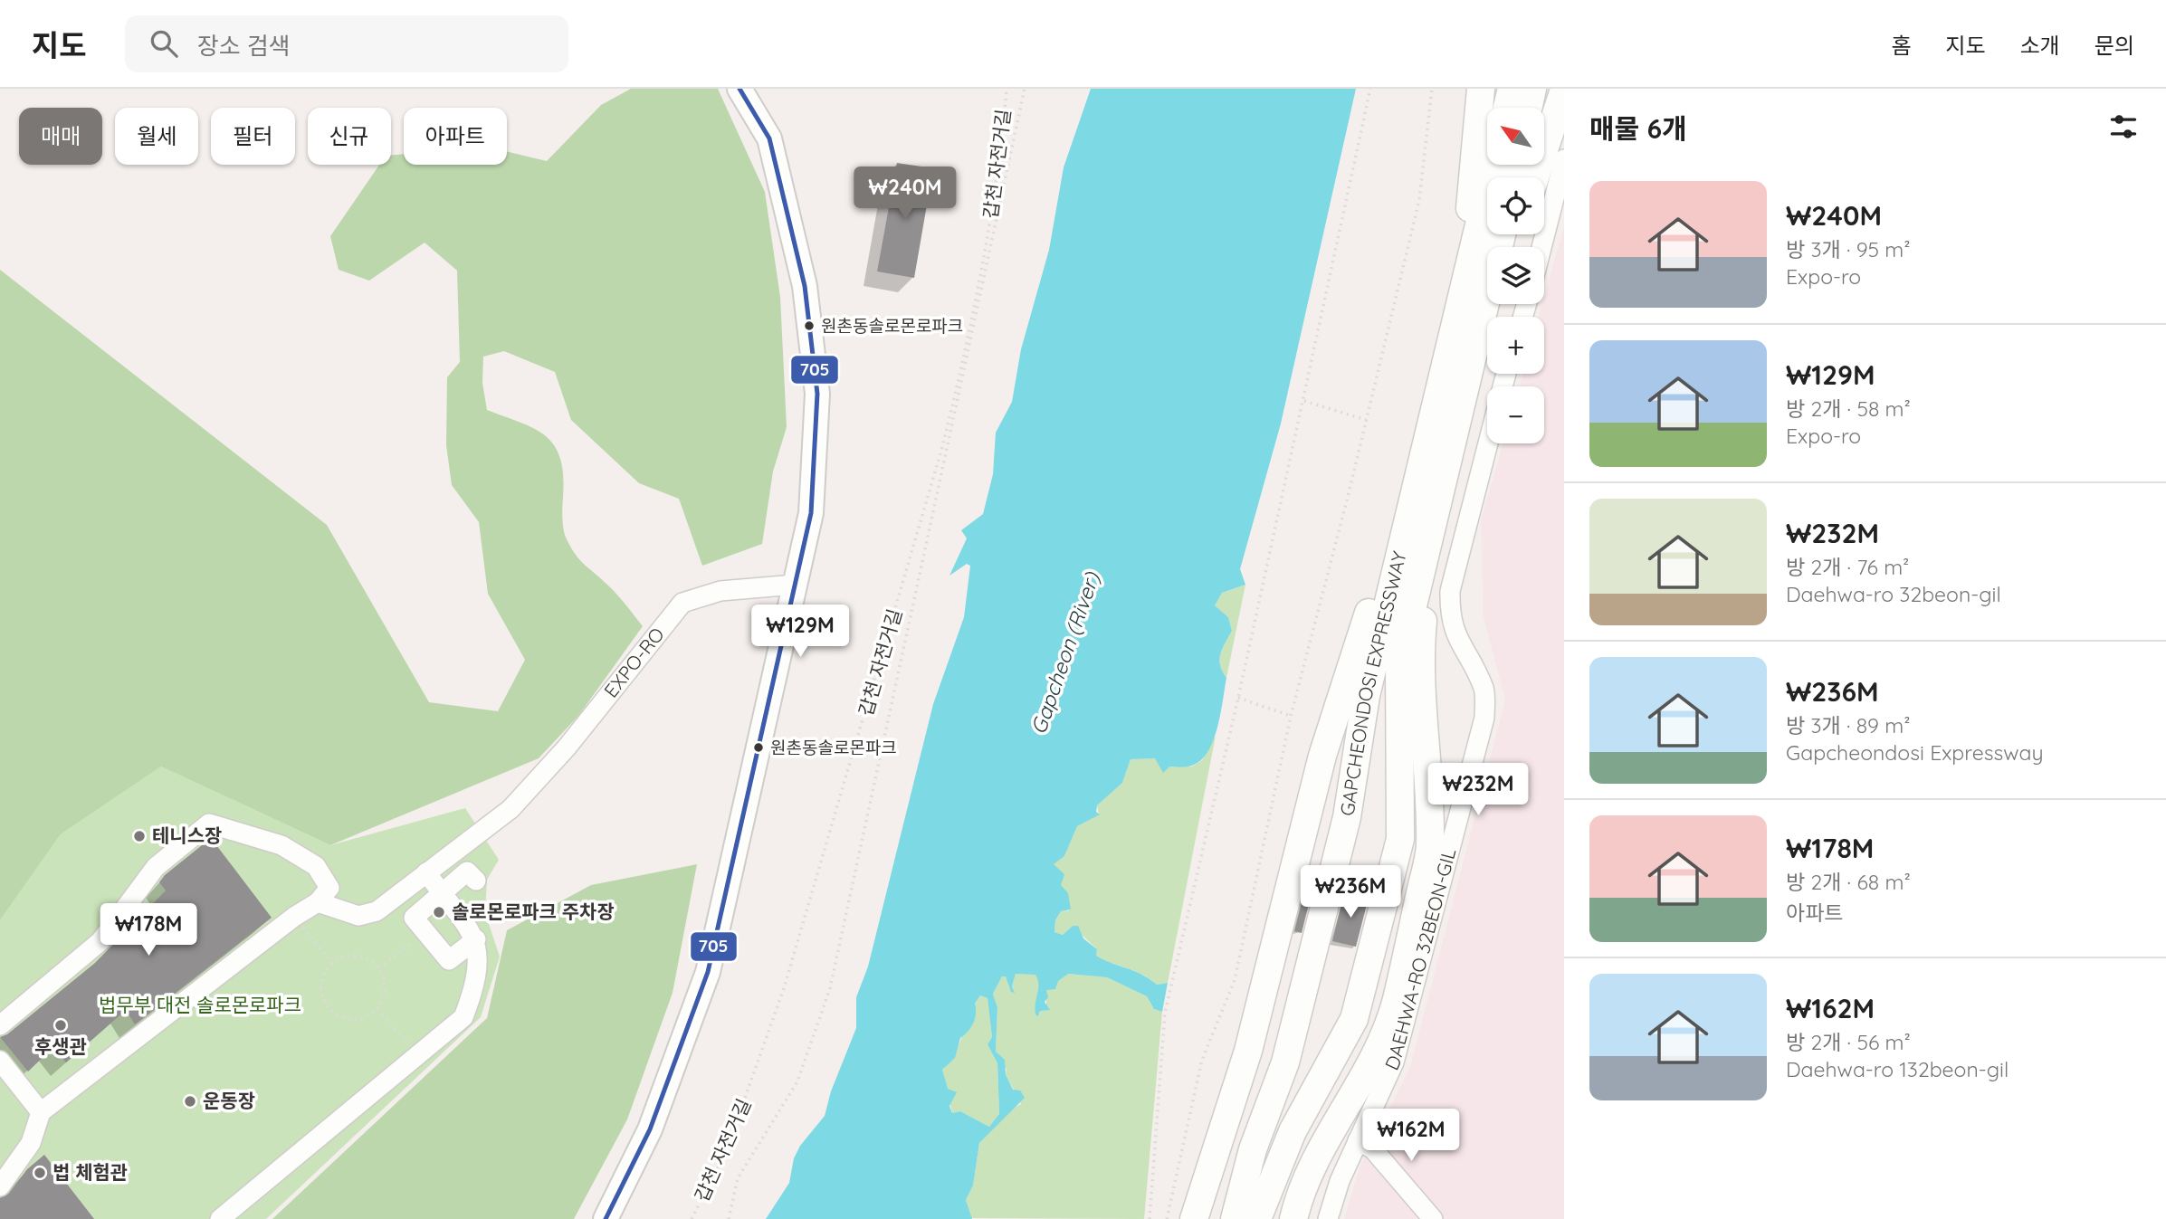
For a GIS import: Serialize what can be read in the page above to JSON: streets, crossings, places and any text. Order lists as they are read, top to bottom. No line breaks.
{"streets":{"highway":["GAPCHEONDOSI EXPRESSWAY"],"street":["EXPO-RO","DAEHWA-RO 32BEON-GIL"],"path":["갑천 자전거길"]},"water":["Gapcheon (River)"],"parks":["법무부 대전 솔로몬로파크"],"places":["원촌동솔로몬로파크","원촌동솔로몬파크","테니스장","솔로몬로파크 주차장","후생관","운동장","법 체험관"],"lines":["transit line 705"],"north":"top left","page":{"header":"지도","search":"장소 검색","nav":["홈","지도","소개","문의"],"heading":"매물 6개","map_buttons":["+","−"],"chip":["매매","월세","필터","신규","아파트"],"list":[{"name":"₩240M","note":"방 3개 · 95 m² · Expo-ro"},{"name":"₩129M","note":"방 2개 · 58 m² · Expo-ro"},{"name":"₩232M","note":"방 2개 · 76 m² · Daehwa-ro 32beon-gil"},{"name":"₩236M","note":"방 3개 · 89 m² · Gapcheondosi Expressway"},{"name":"₩178M","note":"방 2개 · 68 m² · 아파트"},{"name":"₩162M","note":"방 2개 · 56 m² · Daehwa-ro 132beon-gil"}],"price":["₩240M","₩129M","₩232M","₩236M","₩178M","₩162M"]}}
